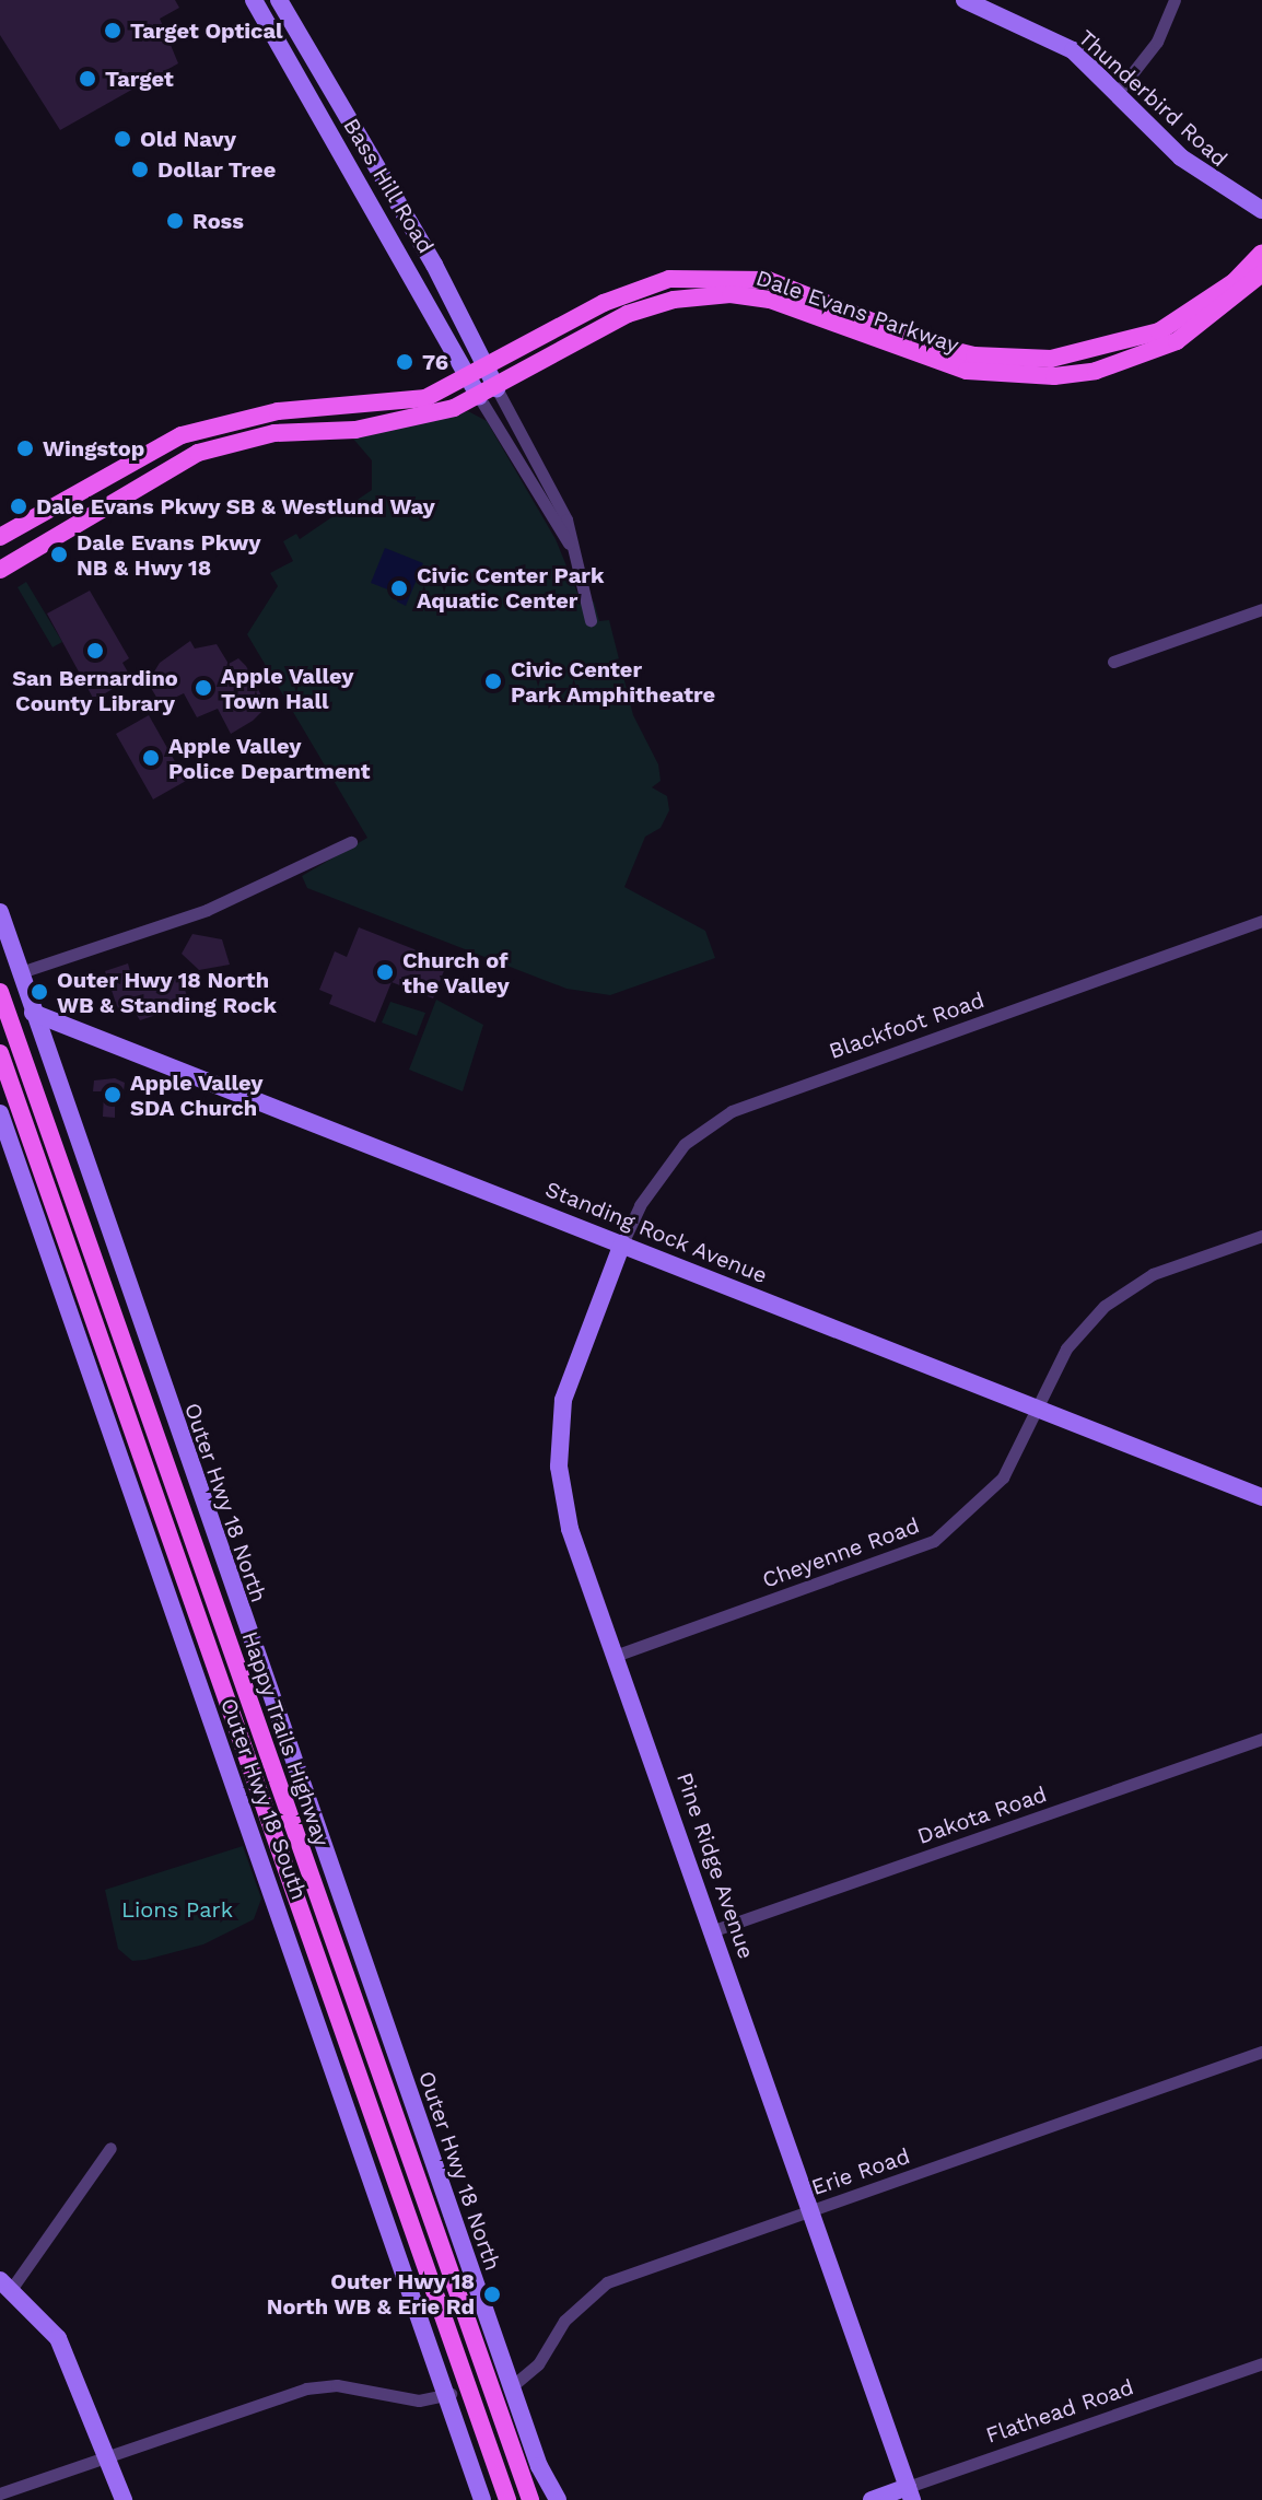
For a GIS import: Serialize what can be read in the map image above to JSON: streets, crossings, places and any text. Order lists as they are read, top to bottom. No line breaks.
{"streets":{"main road":["Dale Evans Parkway","Happy Trails Highway"],"street":["Thunderbird Road","Bass Hill Road","Blackfoot Road","Standing Rock Avenue","Outer Hwy 18 North","Cheyenne Road","Outer Hwy 18 South","Dakota Road","Pine Ridge Avenue","Erie Road","Flathead Road"]},"crossings":[["Bass Hill Road","Dale Evans Parkway"],["Blackfoot Road","Standing Rock Avenue"],["Blackfoot Road","Pine Ridge Avenue"],["Standing Rock Avenue","Outer Hwy 18 North"],["Standing Rock Avenue","Cheyenne Road"],["Standing Rock Avenue","Pine Ridge Avenue"],["Outer Hwy 18 North","Erie Road"],["Cheyenne Road","Pine Ridge Avenue"],["Dakota Road","Pine Ridge Avenue"],["Pine Ridge Avenue","Erie Road"],["Pine Ridge Avenue","Flathead Road"]],"parks":["Lions Park"],"places":["Target Optical","Target","Old Navy","Dollar Tree","Ross","76","Wingstop","Dale Evans Pkwy SB & Westlund Way","Dale Evans Pkwy NB & Hwy 18","Civic Center Park Aquatic Center","San Bernardino County Library","Civic Center Park Amphitheatre","Apple Valley Town Hall","Apple Valley Police Department","Church of the Valley","Outer Hwy 18 North WB & Standing Rock","Apple Valley SDA Church","Outer Hwy 18 North WB & Erie Rd"]}
